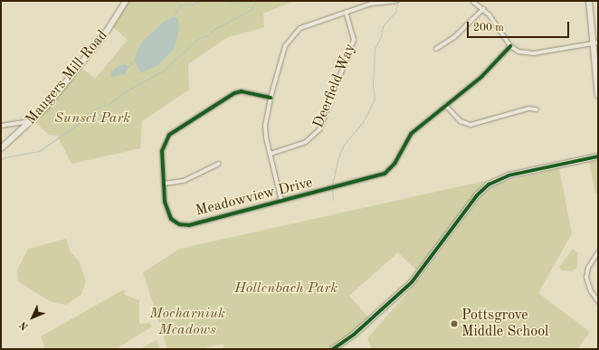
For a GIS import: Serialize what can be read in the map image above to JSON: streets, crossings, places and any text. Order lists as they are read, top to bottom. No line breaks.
{"streets":{"street":["Maugers Mill Road","Deerfield Way","Meadowview Drive"]},"parks":["Sunset Park","Hollenbach Park","Mocharniuk Meadows"],"places":["Pottsgrove Middle School"],"scale_bar":"200 m","north":"bottom left"}
